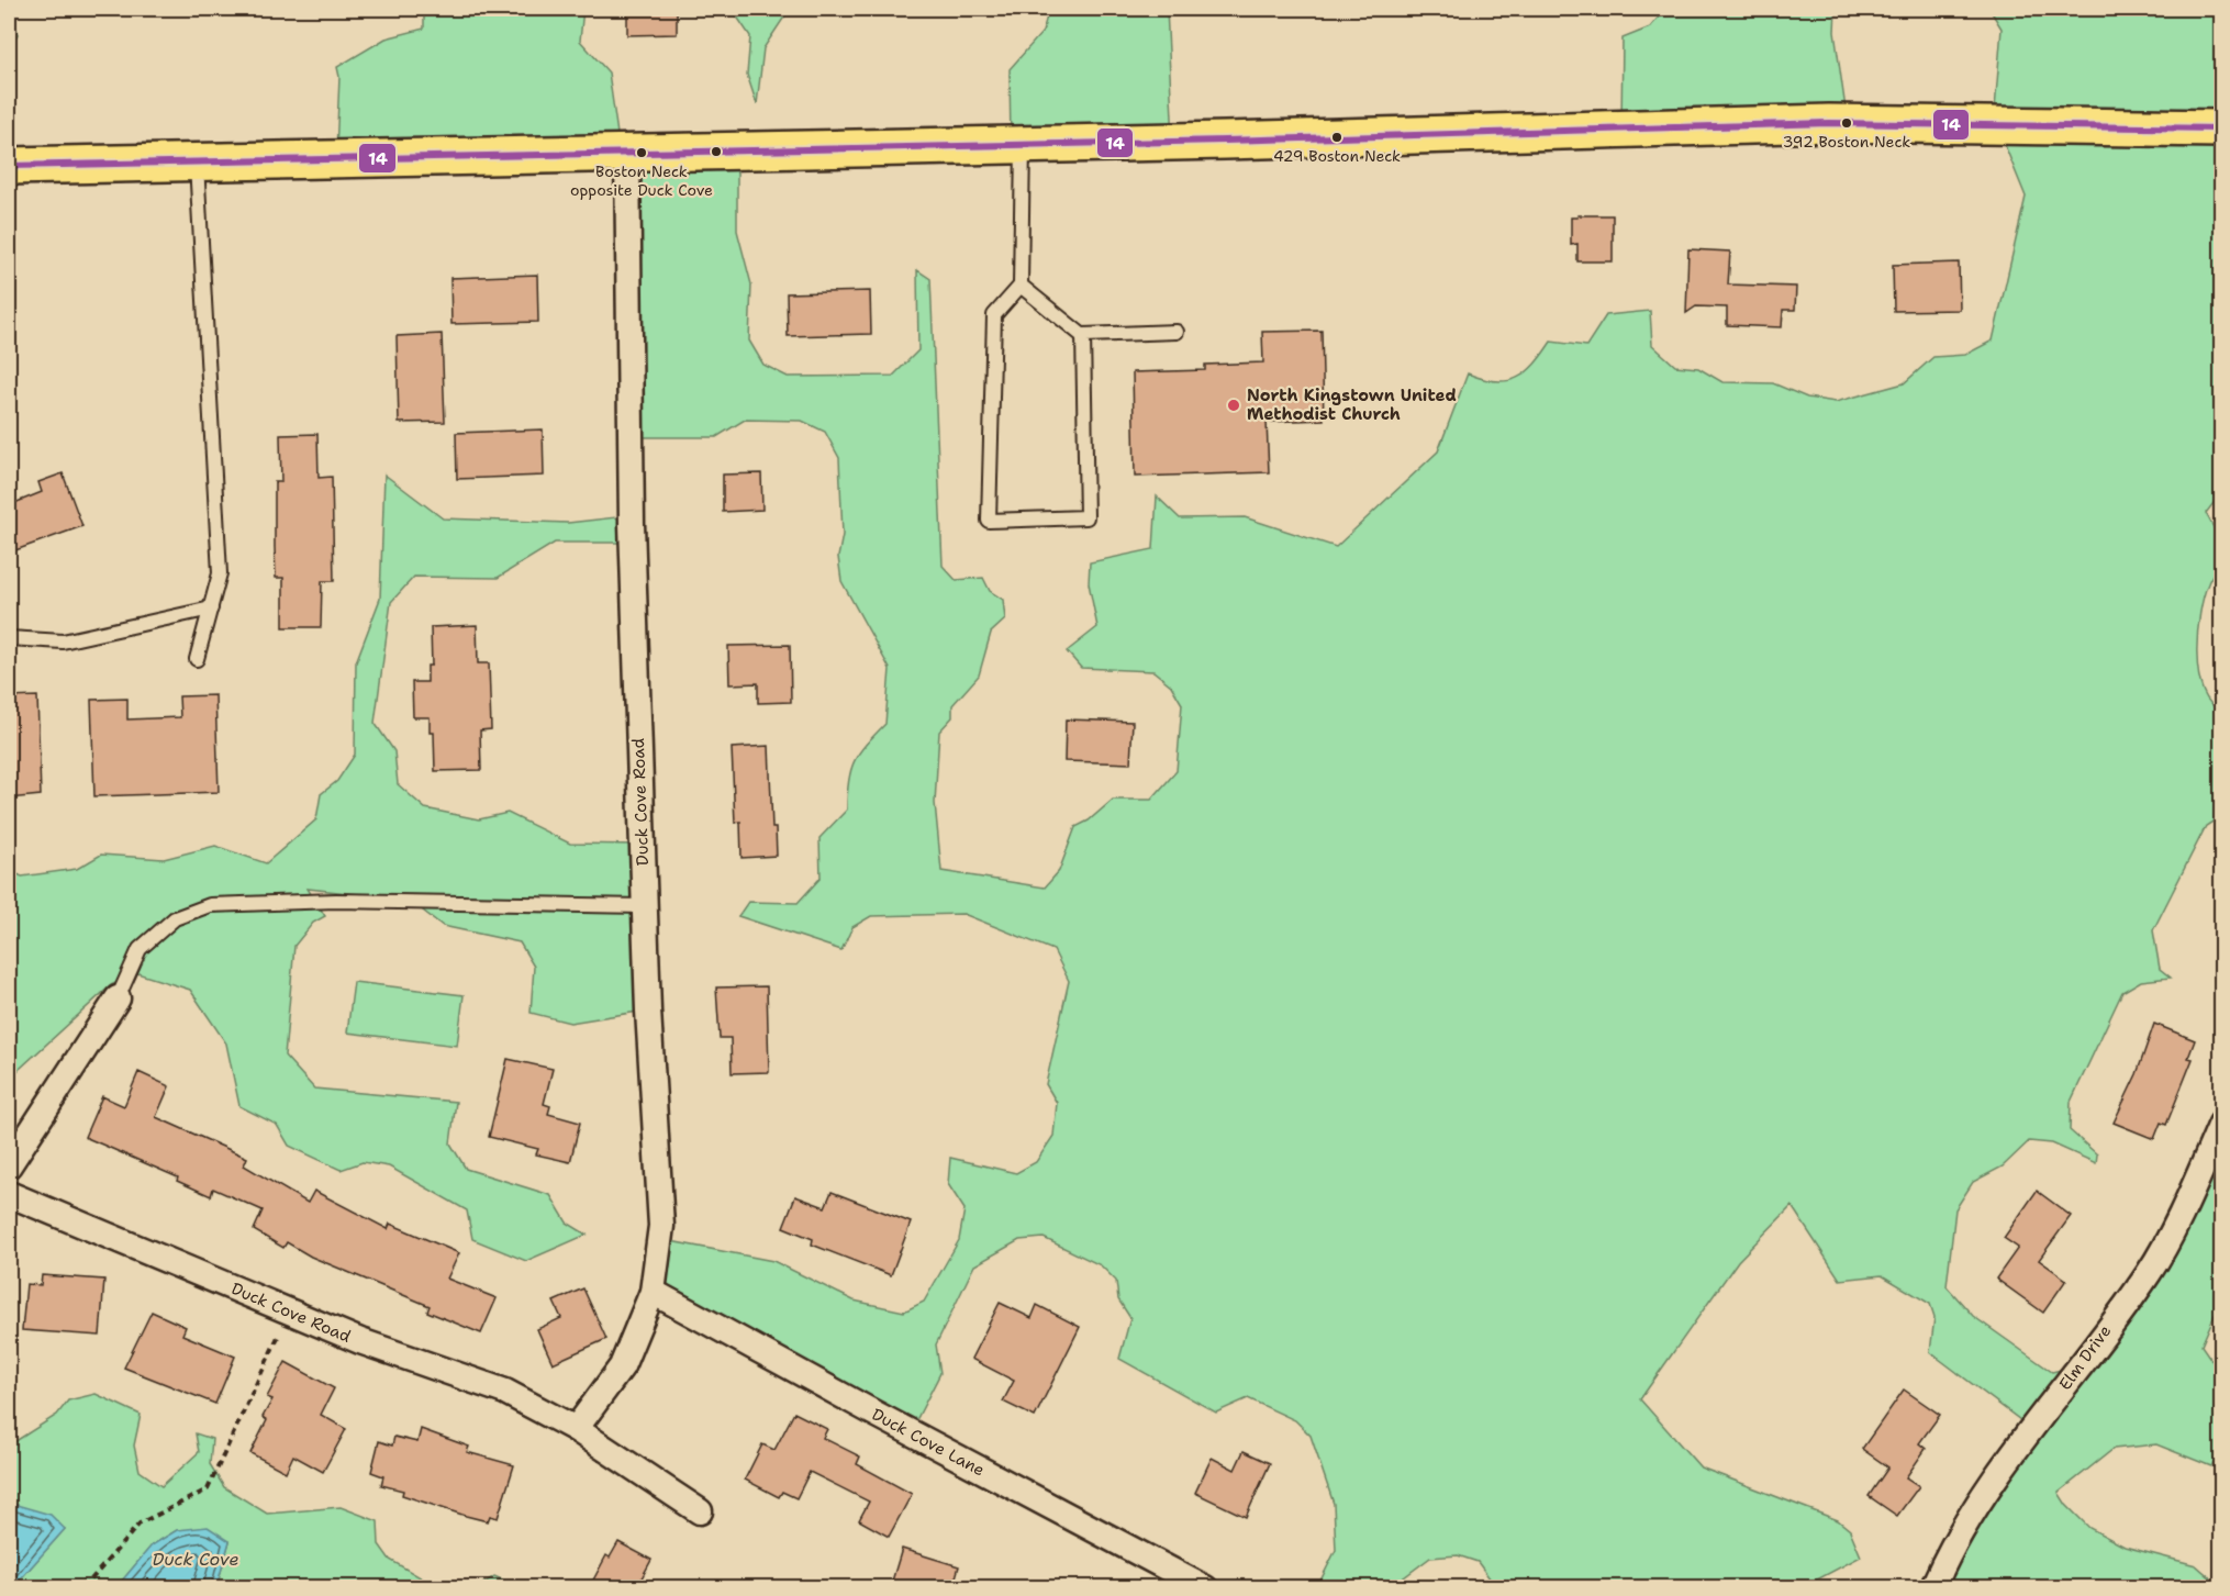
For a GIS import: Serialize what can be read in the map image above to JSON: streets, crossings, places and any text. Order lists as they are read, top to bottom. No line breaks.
{"streets":{"street":["Duck Cove Road","Elm Drive","Duck Cove Lane"]},"crossings":[["Duck Cove Road","Duck Cove Lane"]],"water":["Duck Cove"],"places":["392 Boston Neck","429 Boston Neck","Boston Neck opposite Duck Cove","North Kingstown United Methodist Church"],"lines":["transit line 14"]}
